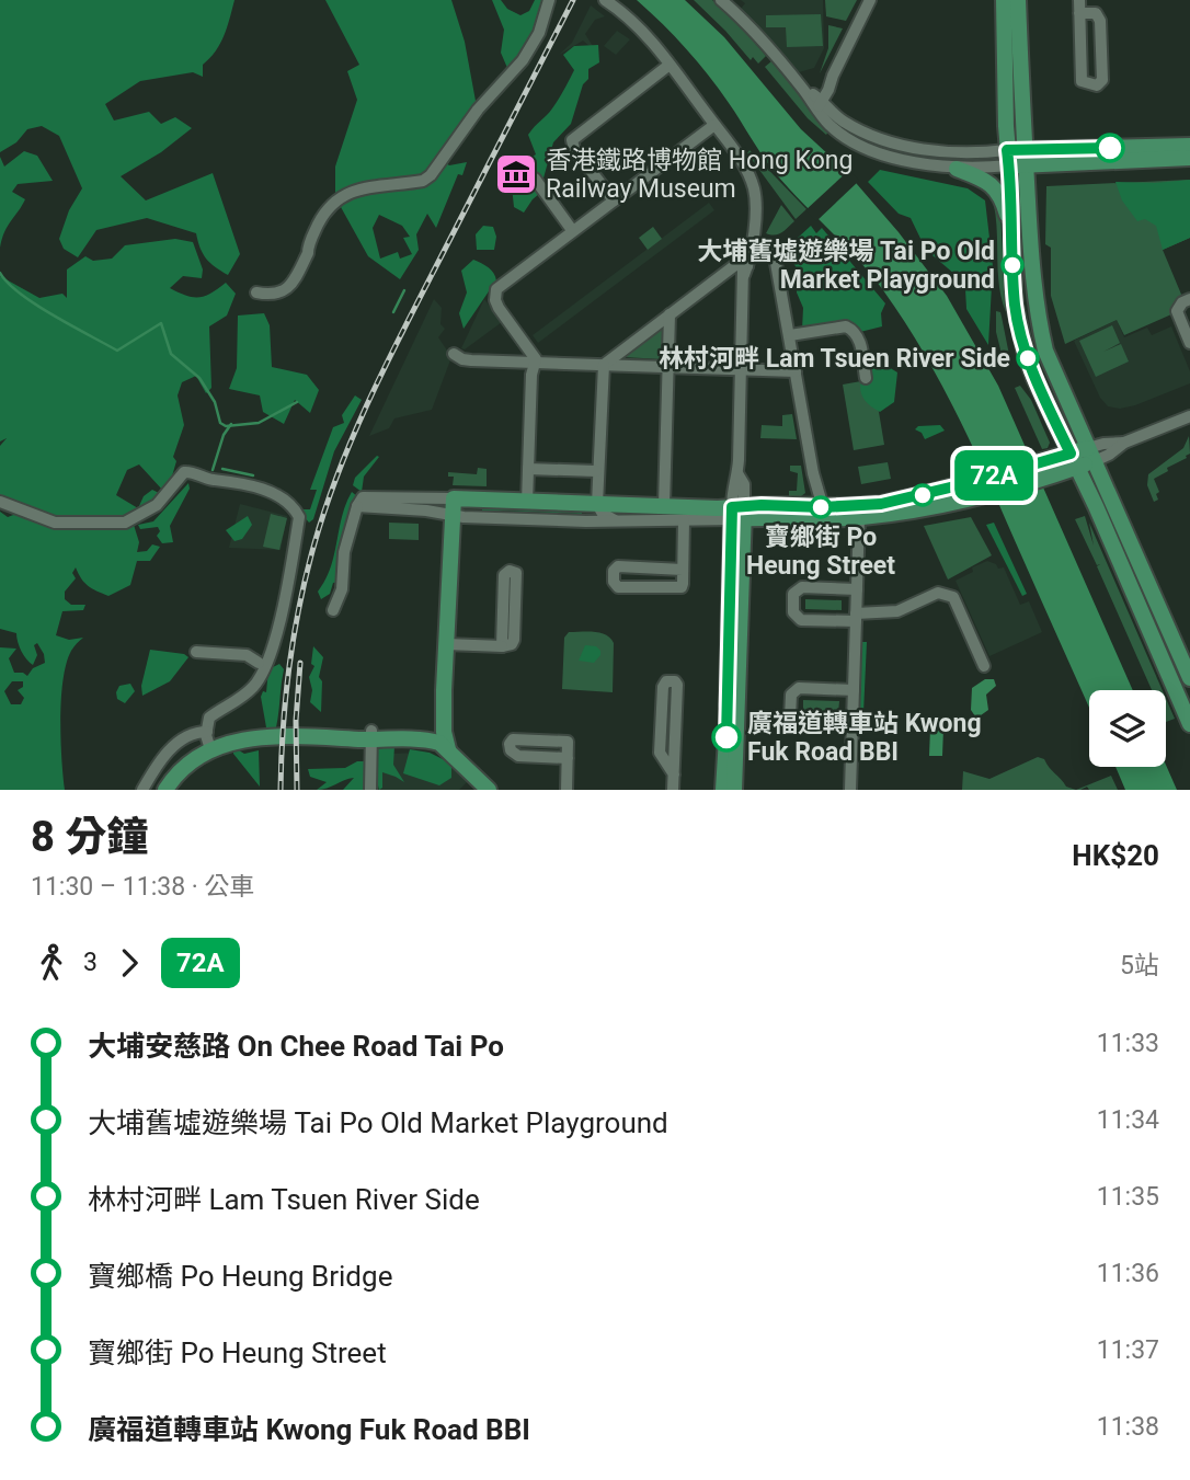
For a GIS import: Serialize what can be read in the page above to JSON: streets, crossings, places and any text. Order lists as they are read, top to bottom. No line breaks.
{"places":{"museum":["香港鐵路博物館 Hong Kong Railway Museum"],"other":["大埔舊墟遊樂場 Tai Po Old Market Playground","林村河畔 Lam Tsuen River Side","寶鄉街 Po Heung Street","廣福道轉車站 Kwong Fuk Road BBI"]},"lines":["bus line 72A"],"page":{"on_map":"72A","heading":["8 分鐘","11:30 – 11:38 · 公車","HK$20"],"legs":["3","72A","5站"],"list":[{"name":"大埔安慈路 On Chee Road Tai Po","value":"11:33"},{"name":"大埔舊墟遊樂場 Tai Po Old Market Playground","value":"11:34"},{"name":"林村河畔 Lam Tsuen River Side","value":"11:35"},{"name":"寶鄉橋 Po Heung Bridge","value":"11:36"},{"name":"寶鄉街 Po Heung Street","value":"11:37"},{"name":"廣福道轉車站 Kwong Fuk Road BBI","value":"11:38"}]}}
